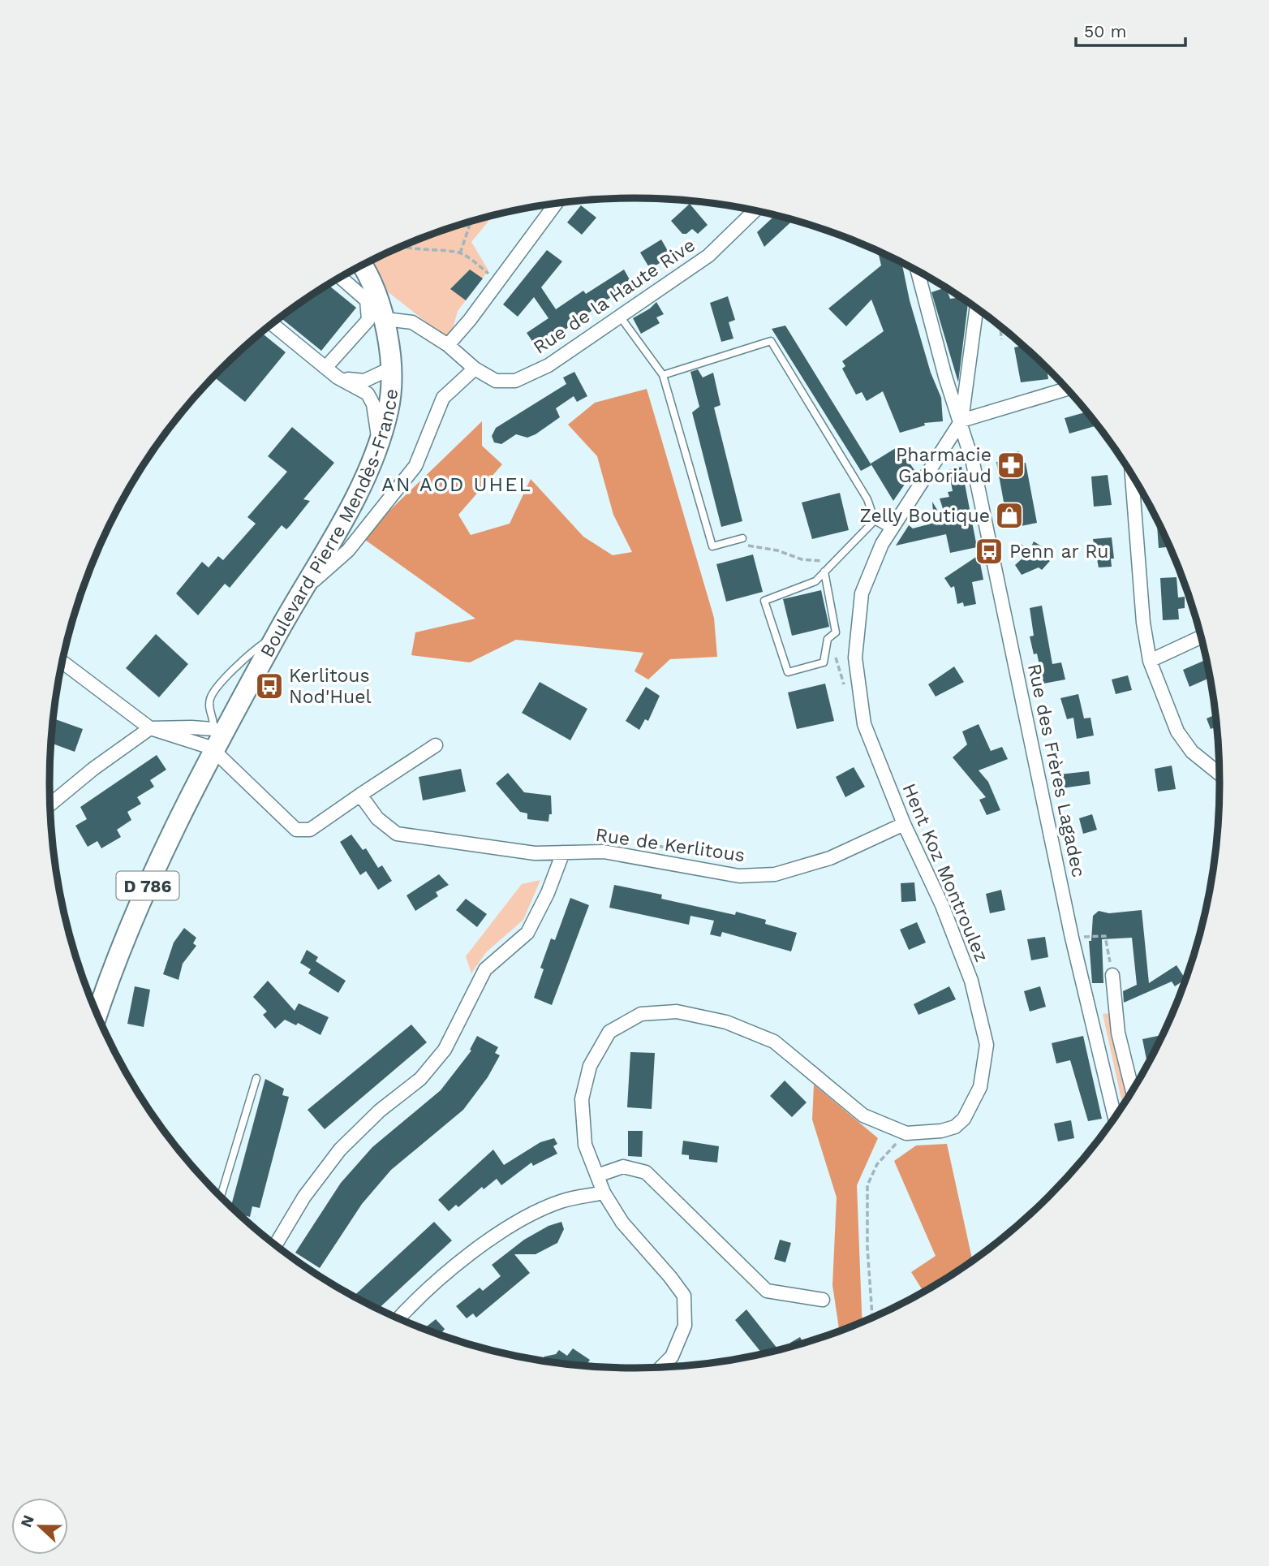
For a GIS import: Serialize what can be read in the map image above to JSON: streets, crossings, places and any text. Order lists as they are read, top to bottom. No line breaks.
{"streets":{"main road":["Boulevard Pierre Mendès-France","D 786"],"street":["Rue de la Haute Rive","Rue des Frères Lagadec","Rue de Kerlitous","Hent Koz Montroulez"]},"crossings":[["Rue de la Haute Rive","Boulevard Pierre Mendès-France"],["Rue des Frères Lagadec","Hent Koz Montroulez"],["Rue de Kerlitous","Hent Koz Montroulez"]],"districts":["AN AOD UHEL"],"places":{"pharmacy":["Pharmacie Gaboriaud"],"shop":["Zelly Boutique"],"bus stop":["Penn ar Ru","Kerlitous Nod'Huel"]},"scale_bar":"50 m","north":"left"}
